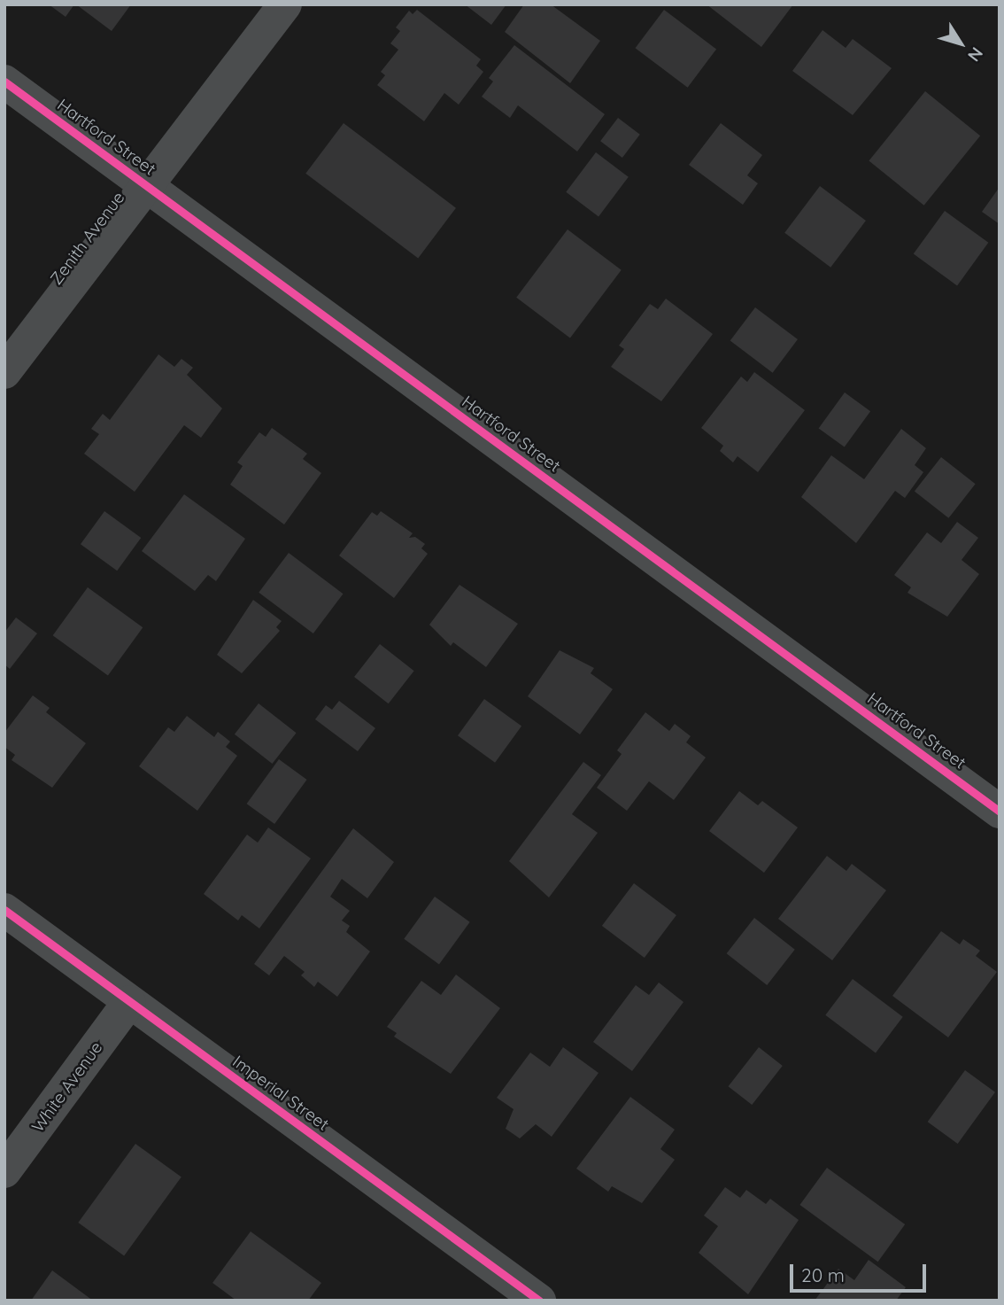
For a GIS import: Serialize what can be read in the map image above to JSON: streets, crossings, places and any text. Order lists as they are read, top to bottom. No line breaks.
{"streets":{"street":["Hartford Street","Zenith Avenue","White Avenue","Imperial Street"]},"crossings":[["Hartford Street","Zenith Avenue"],["White Avenue","Imperial Street"]],"scale_bar":"20 m","north":"bottom right"}
